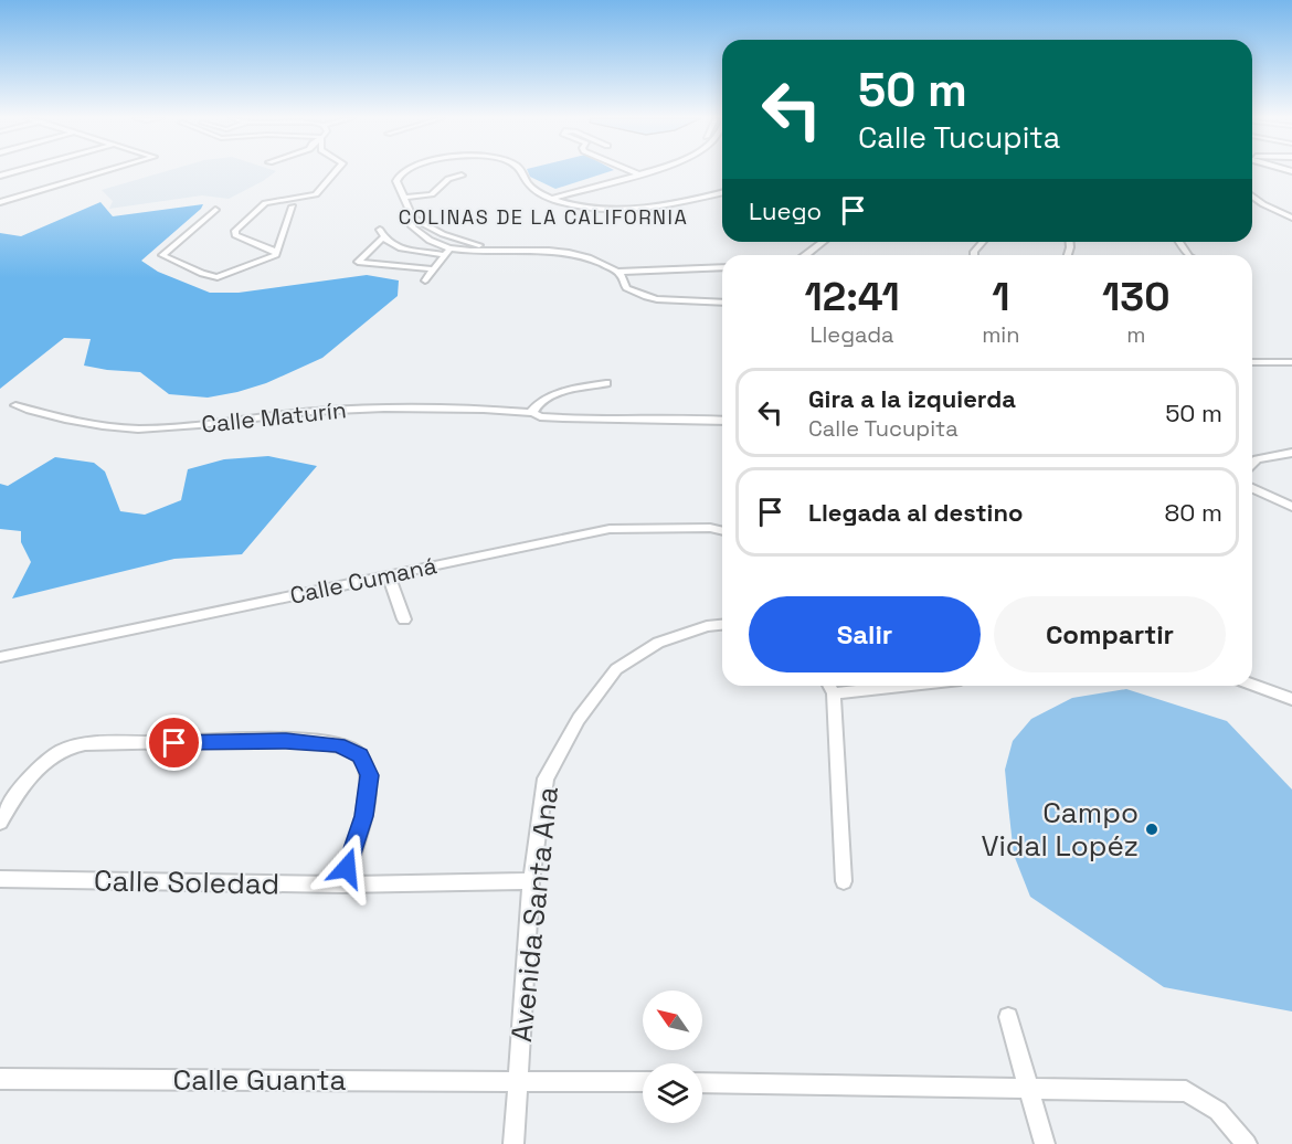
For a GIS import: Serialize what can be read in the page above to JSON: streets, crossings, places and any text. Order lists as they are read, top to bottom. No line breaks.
{"streets":{"street":["Calle Maturín","Calle Cumaná","Calle Soledad","Avenida Santa Ana","Calle Guanta"]},"crossings":[["Calle Soledad","Avenida Santa Ana"],["Avenida Santa Ana","Calle Guanta"]],"districts":["COLINAS DE LA CALIFORNIA"],"places":["Campo Vidal Lopéz"],"north":"top left","page":{"turn":["50 m","Calle Tucupita"],"then":"Luego","eta":["12:41","Llegada","1","min","130","m"],"list":[{"name":"Gira a la izquierda","note":"Calle Tucupita","value":"50 m"},{"name":"Llegada al destino","value":"80 m"}],"buttons":["Salir","Compartir"]}}
